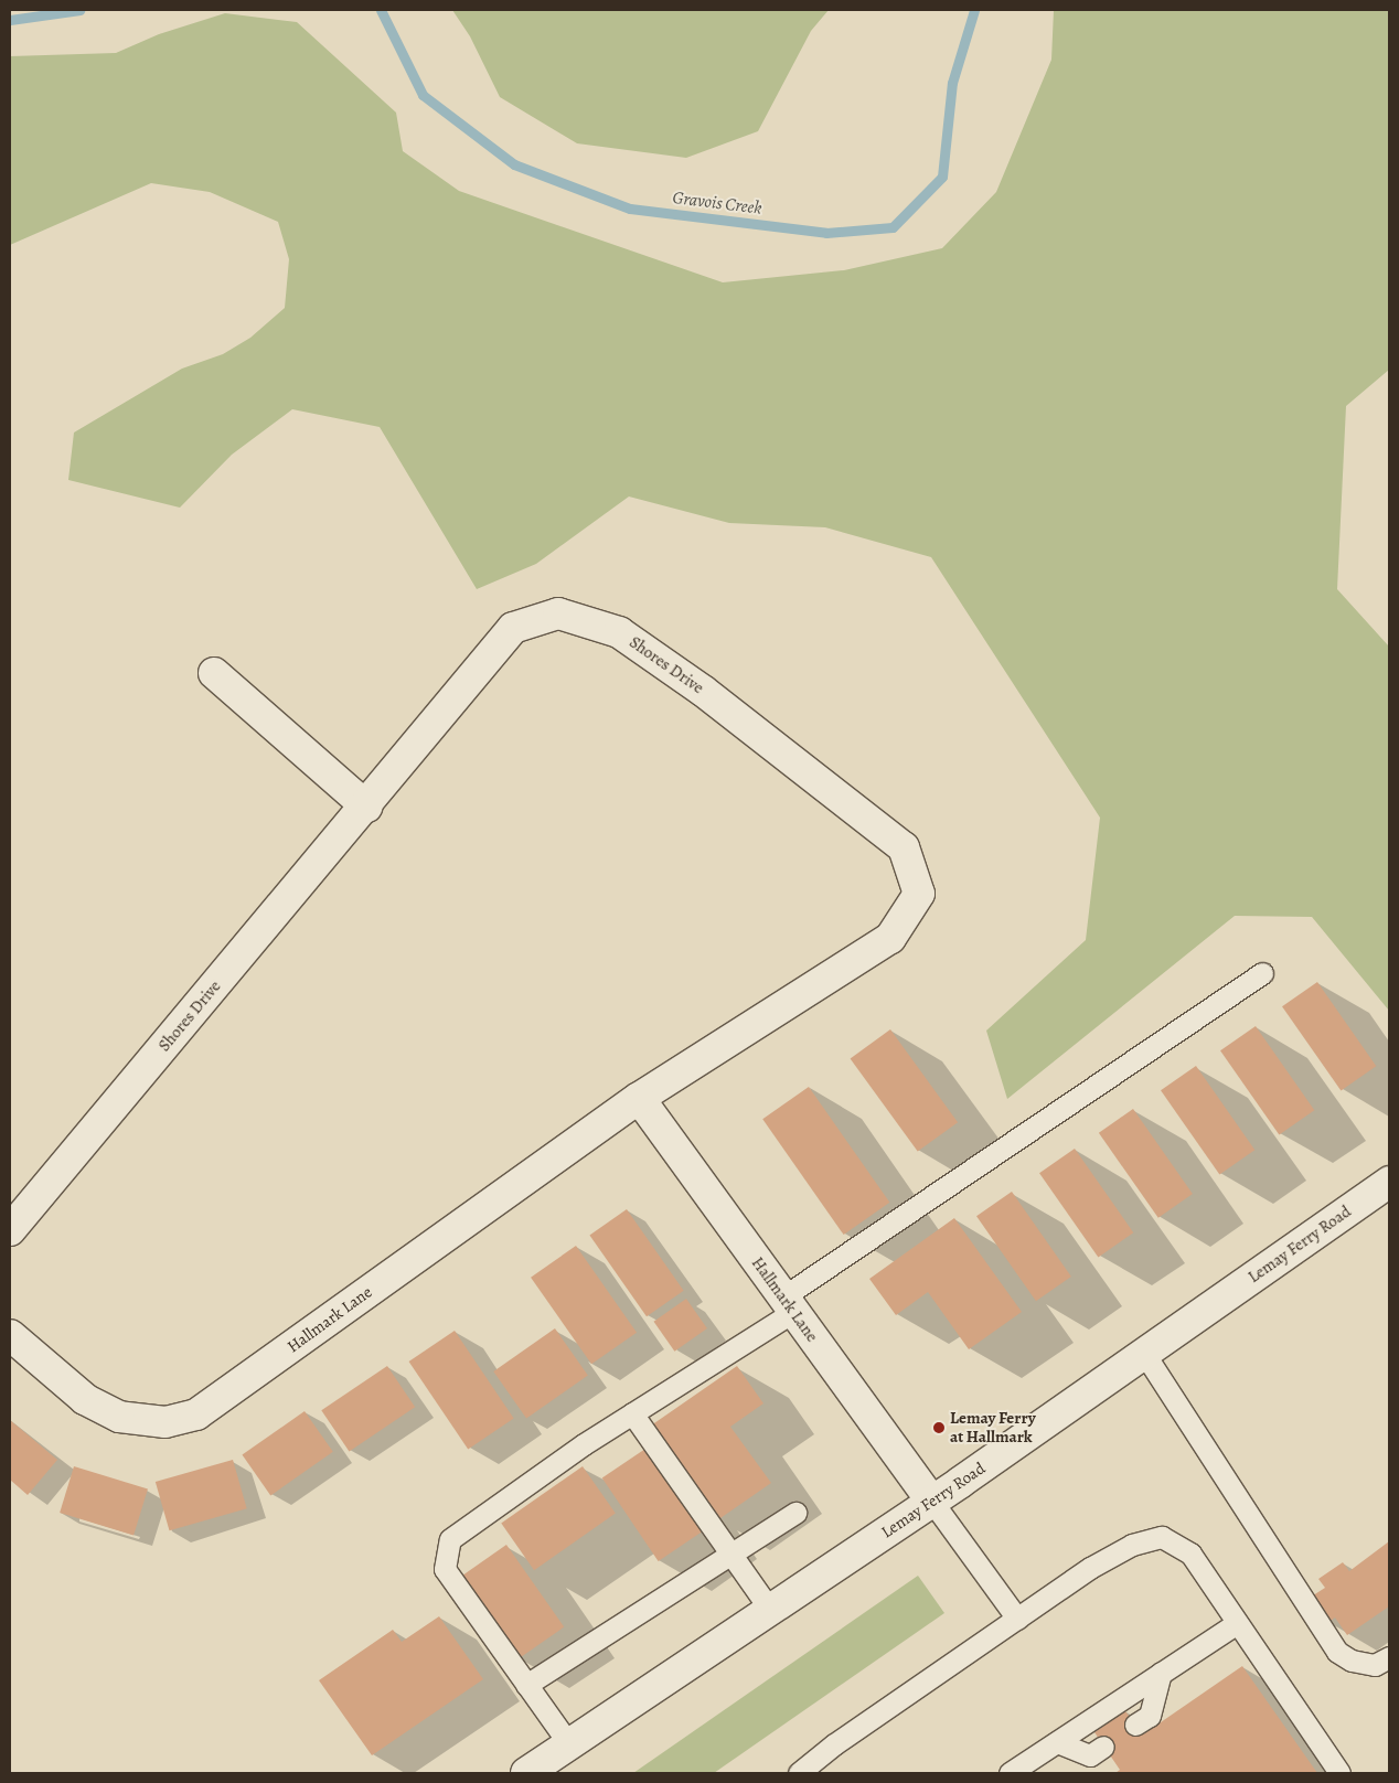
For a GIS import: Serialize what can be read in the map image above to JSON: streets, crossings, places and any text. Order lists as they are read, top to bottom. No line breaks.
{"streets":{"street":["Shores Drive","Lemay Ferry Road","Hallmark Lane"]},"crossings":[["Shores Drive","Hallmark Lane"],["Lemay Ferry Road","Hallmark Lane"]],"water":["Gravois Creek"],"places":["Lemay Ferry at Hallmark"]}
